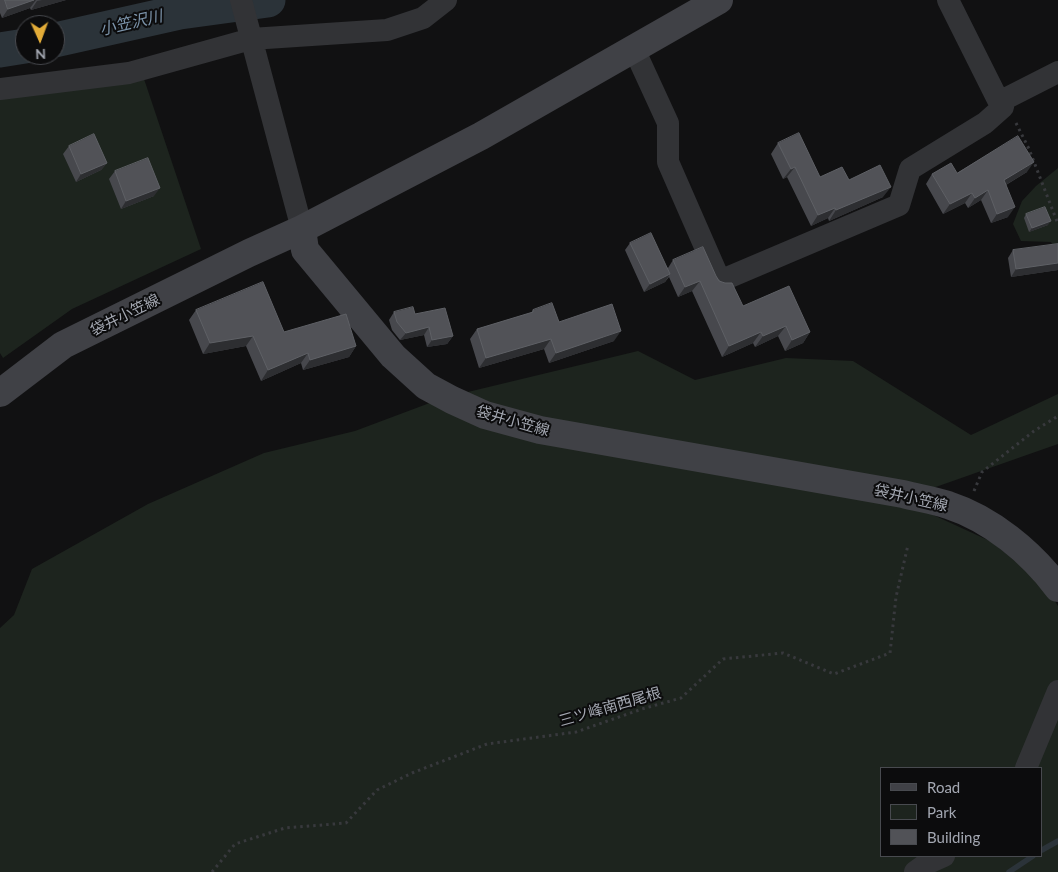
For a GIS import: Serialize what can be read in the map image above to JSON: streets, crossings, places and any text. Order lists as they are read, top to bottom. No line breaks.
{"streets":{"main road":["袋井小笠線"],"path":["三ツ峰南西尾根"]},"water":["小笠沢川"],"legend":["Road","Park","Building"],"north":"bottom"}
